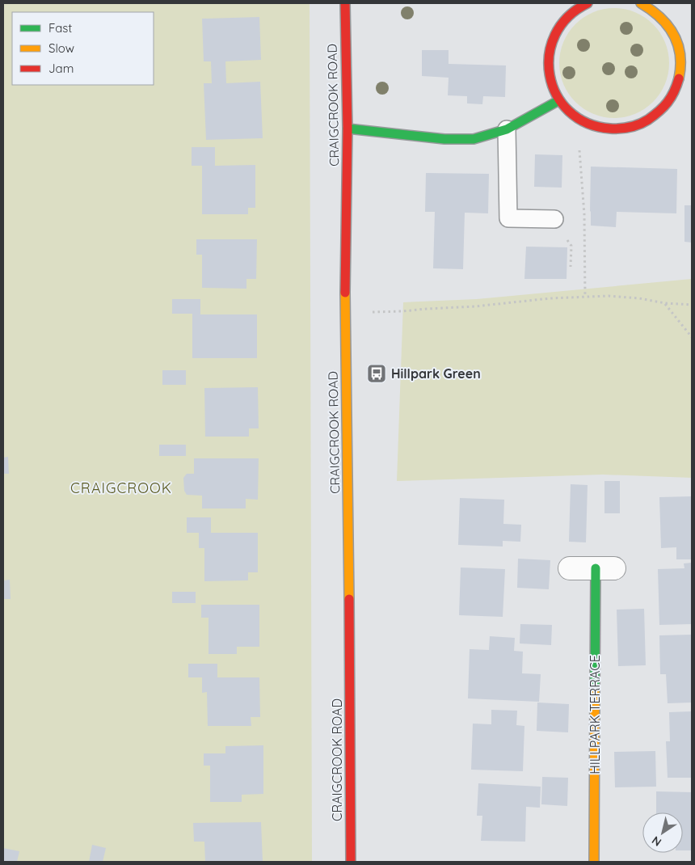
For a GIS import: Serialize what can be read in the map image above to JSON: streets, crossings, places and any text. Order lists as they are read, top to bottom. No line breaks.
{"streets":{"street":["CRAIGCROOK ROAD","HILLPARK TERRACE"]},"districts":["CRAIGCROOK"],"places":{"bus stop":["Hillpark Green"]},"legend":["Fast","Slow","Jam"],"north":"bottom left"}
